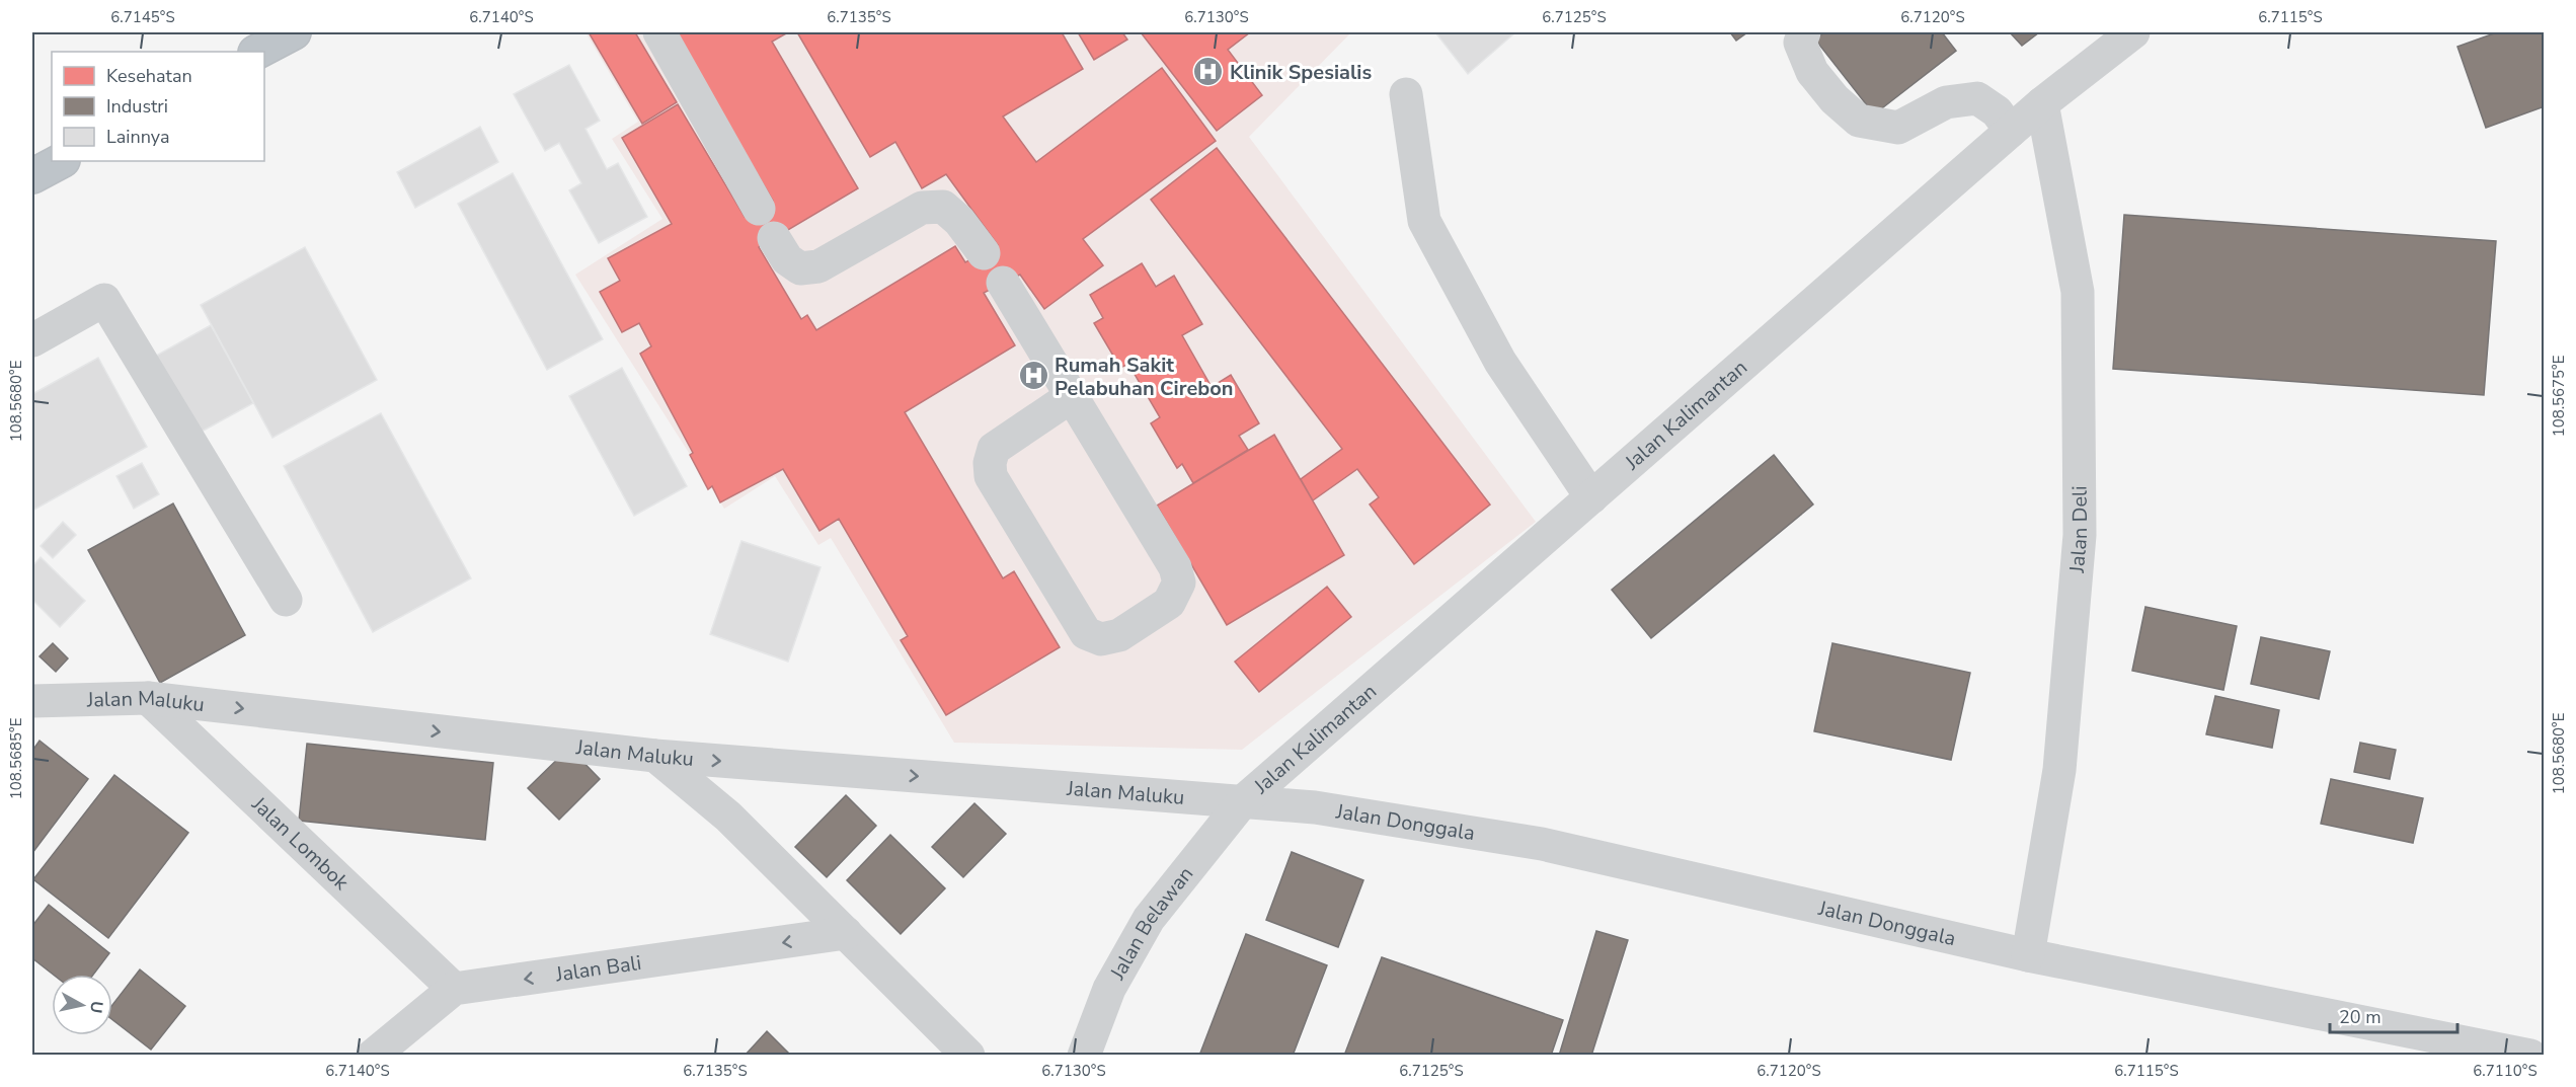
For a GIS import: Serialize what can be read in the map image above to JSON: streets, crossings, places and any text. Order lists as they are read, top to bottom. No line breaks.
{"streets":{"lane":["Jalan Kalimantan","Jalan Deli","Jalan Maluku","Jalan Donggala","Jalan Lombok","Jalan Belawan","Jalan Bali"]},"crossings":[["Jalan Kalimantan","Jalan Deli"],["Jalan Kalimantan","Jalan Maluku"],["Jalan Kalimantan","Jalan Donggala"],["Jalan Kalimantan","Jalan Belawan"],["Jalan Deli","Jalan Donggala"],["Jalan Maluku","Jalan Donggala"],["Jalan Maluku","Jalan Lombok"],["Jalan Maluku","Jalan Belawan"],["Jalan Donggala","Jalan Belawan"],["Jalan Lombok","Jalan Bali"]],"one_way":["Jalan Maluku","Jalan Bali"],"places":{"hospital":["Klinik Spesialis","Rumah Sakit Pelabuhan Cirebon"]},"legend":["Kesehatan","Industri","Lainnya"],"scale_bar":"20 m","north":"right","coordinates":["6.7145°S","6.7140°S","6.7135°S","6.7130°S","6.7125°S","6.7120°S","6.7115°S","108.5675°E","108.5680°E","108.5685°E","6.7110°S"]}
